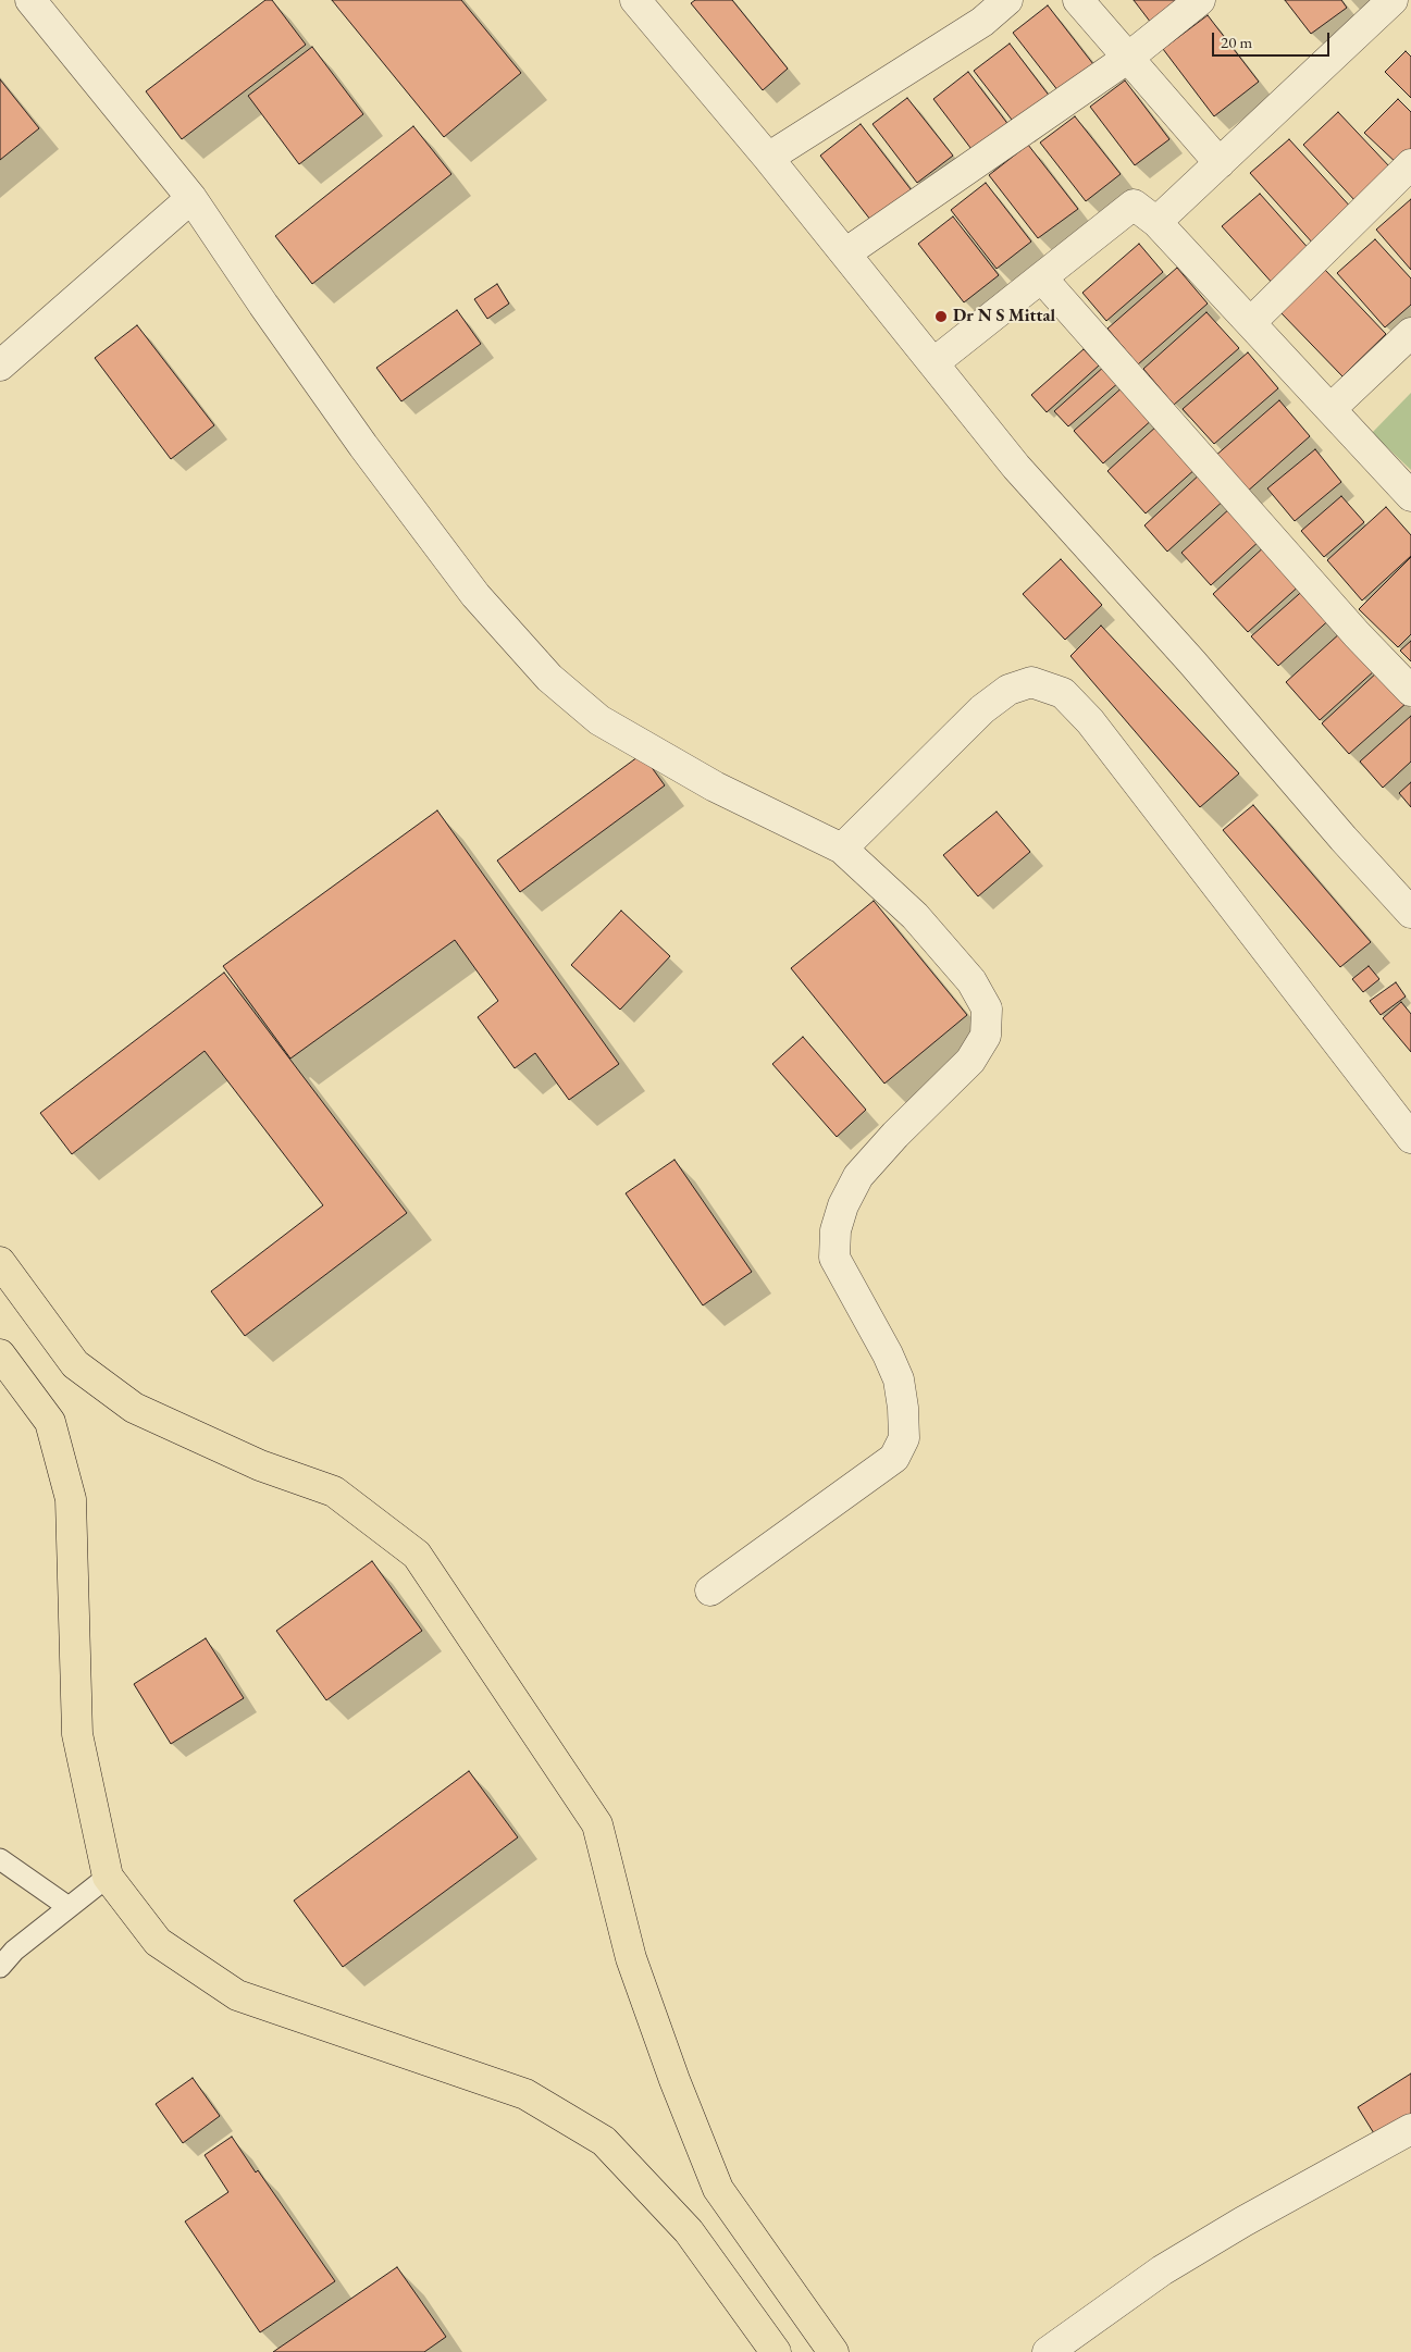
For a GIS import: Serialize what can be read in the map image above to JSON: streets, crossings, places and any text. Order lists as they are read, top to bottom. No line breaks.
{"places":["Dr N S Mittal"],"scale_bar":"20 m"}
